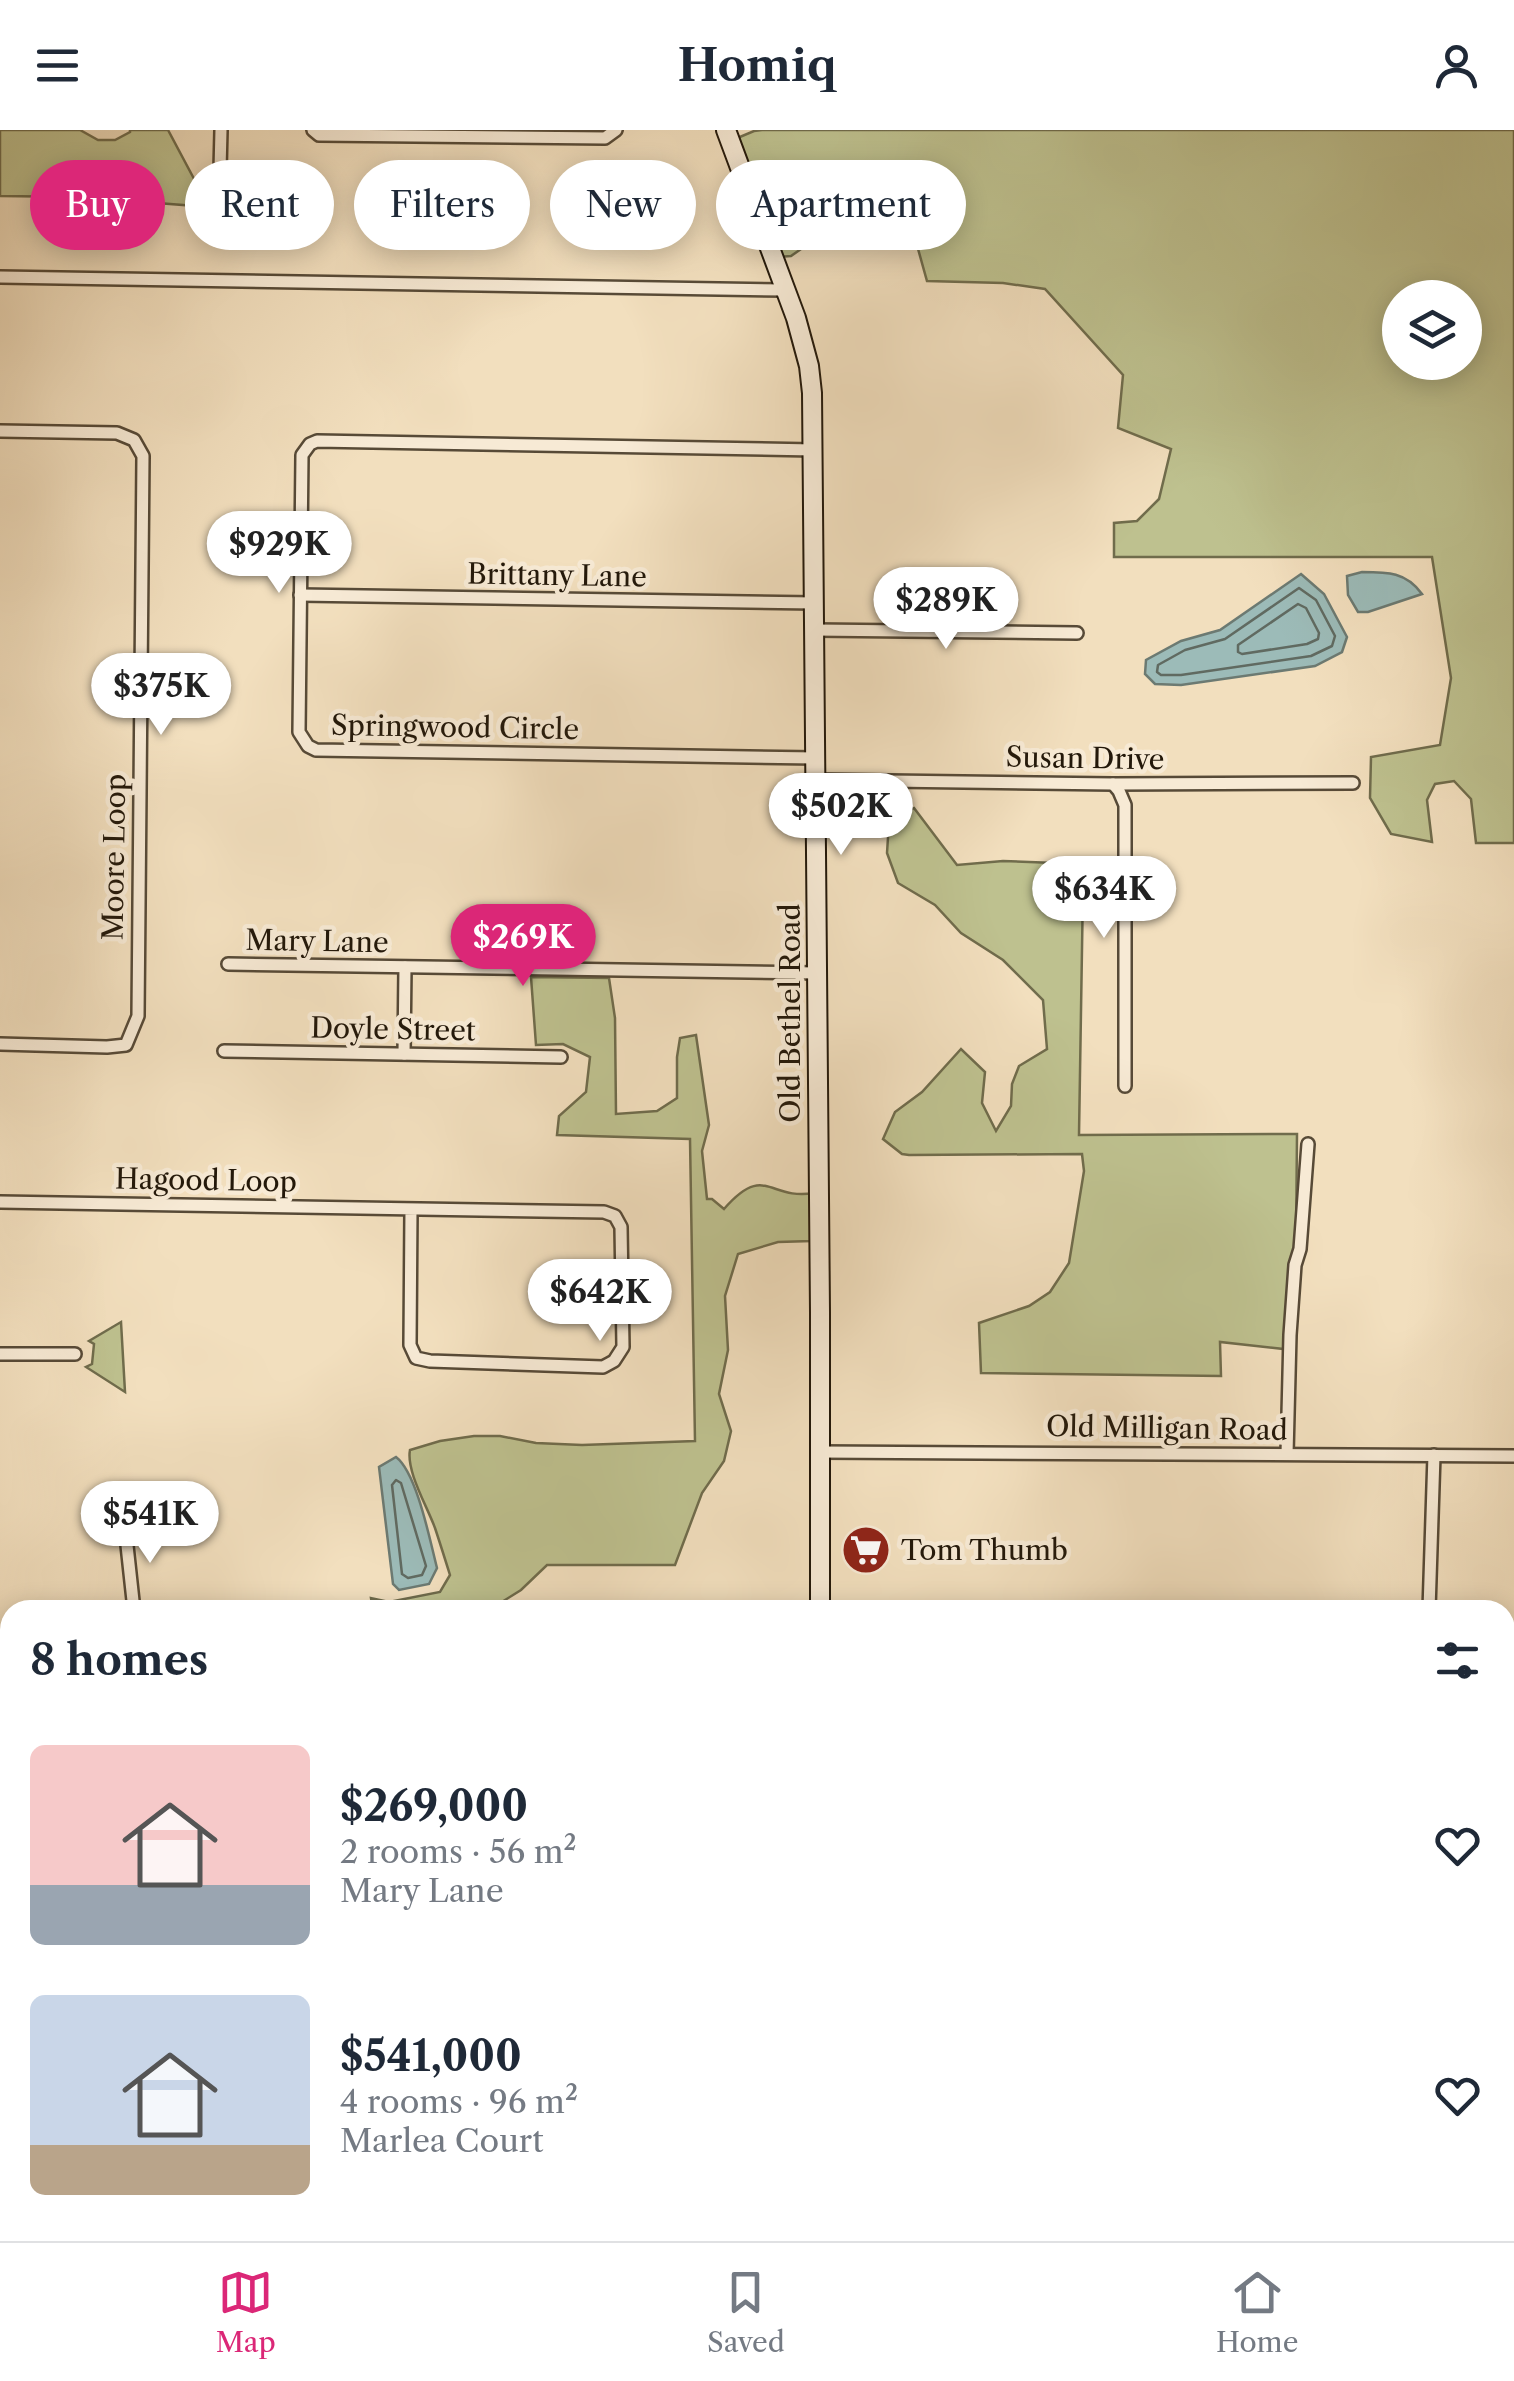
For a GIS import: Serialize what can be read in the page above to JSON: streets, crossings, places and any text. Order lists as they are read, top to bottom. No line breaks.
{"streets":{"street":["Brittany Lane","Springwood Circle","Susan Drive","Moore Loop","Mary Lane","Old Bethel Road","Doyle Street","Hagood Loop","Old Milligan Road"]},"crossings":[["Brittany Lane","Springwood Circle"],["Brittany Lane","Old Bethel Road"],["Springwood Circle","Old Bethel Road"],["Susan Drive","Old Bethel Road"],["Mary Lane","Old Bethel Road"],["Mary Lane","Doyle Street"],["Old Bethel Road","Old Milligan Road"]],"places":{"supermarket":["Tom Thumb"]},"page":{"header":"Homiq","chip":["Buy","Rent","Filters","New","Apartment"],"price":["$929K","$289K","$375K","$502K","$634K","$269K","$642K","$541K"],"heading":"8 homes","list":[{"name":"$269,000","note":"2 rooms · 56 m² · Mary Lane"},{"name":"$541,000","note":"4 rooms · 96 m² · Marlea Court"}],"tabs":["Map","Saved","Home"]}}
